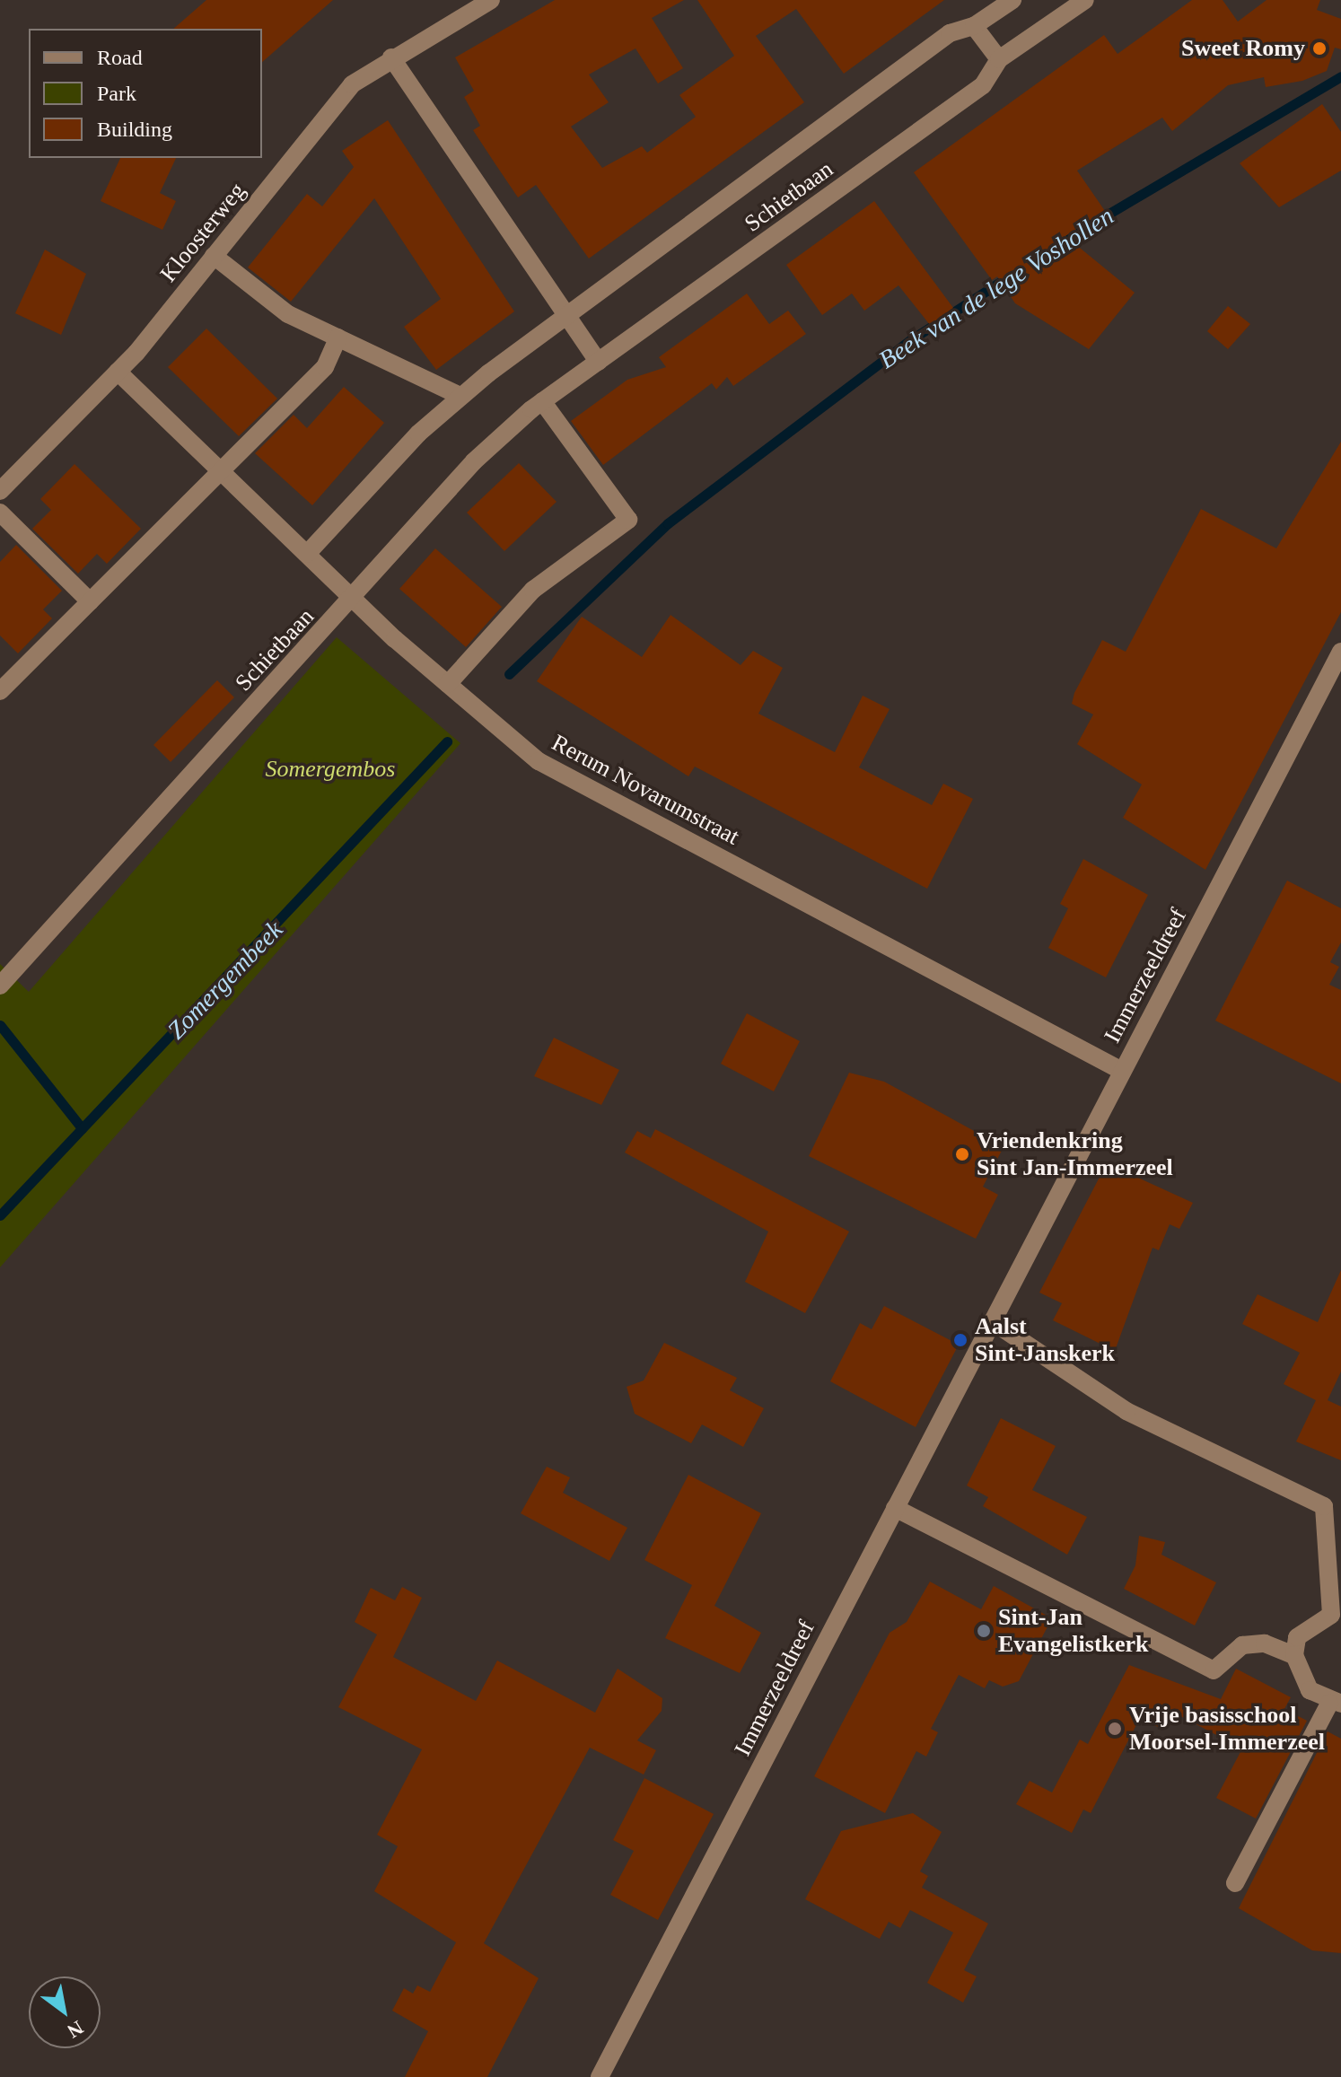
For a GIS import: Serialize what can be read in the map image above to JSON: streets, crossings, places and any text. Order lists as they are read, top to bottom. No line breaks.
{"streets":{"street":["Schietbaan","Kloosterweg","Rerum Novarumstraat","Immerzeeldreef"]},"crossings":[["Schietbaan","Rerum Novarumstraat"],["Kloosterweg","Rerum Novarumstraat"],["Rerum Novarumstraat","Immerzeeldreef"]],"water":["Beek van de lege Voshollen","Zomergembeek"],"parks":["Somergembos"],"places":["Sweet Romy","Vriendenkring Sint Jan-Immerzeel","Aalst Sint-Janskerk","Sint-Jan Evangelistkerk","Vrije basisschool Moorsel-Immerzeel"],"legend":["Road","Park","Building"],"north":"bottom right"}
